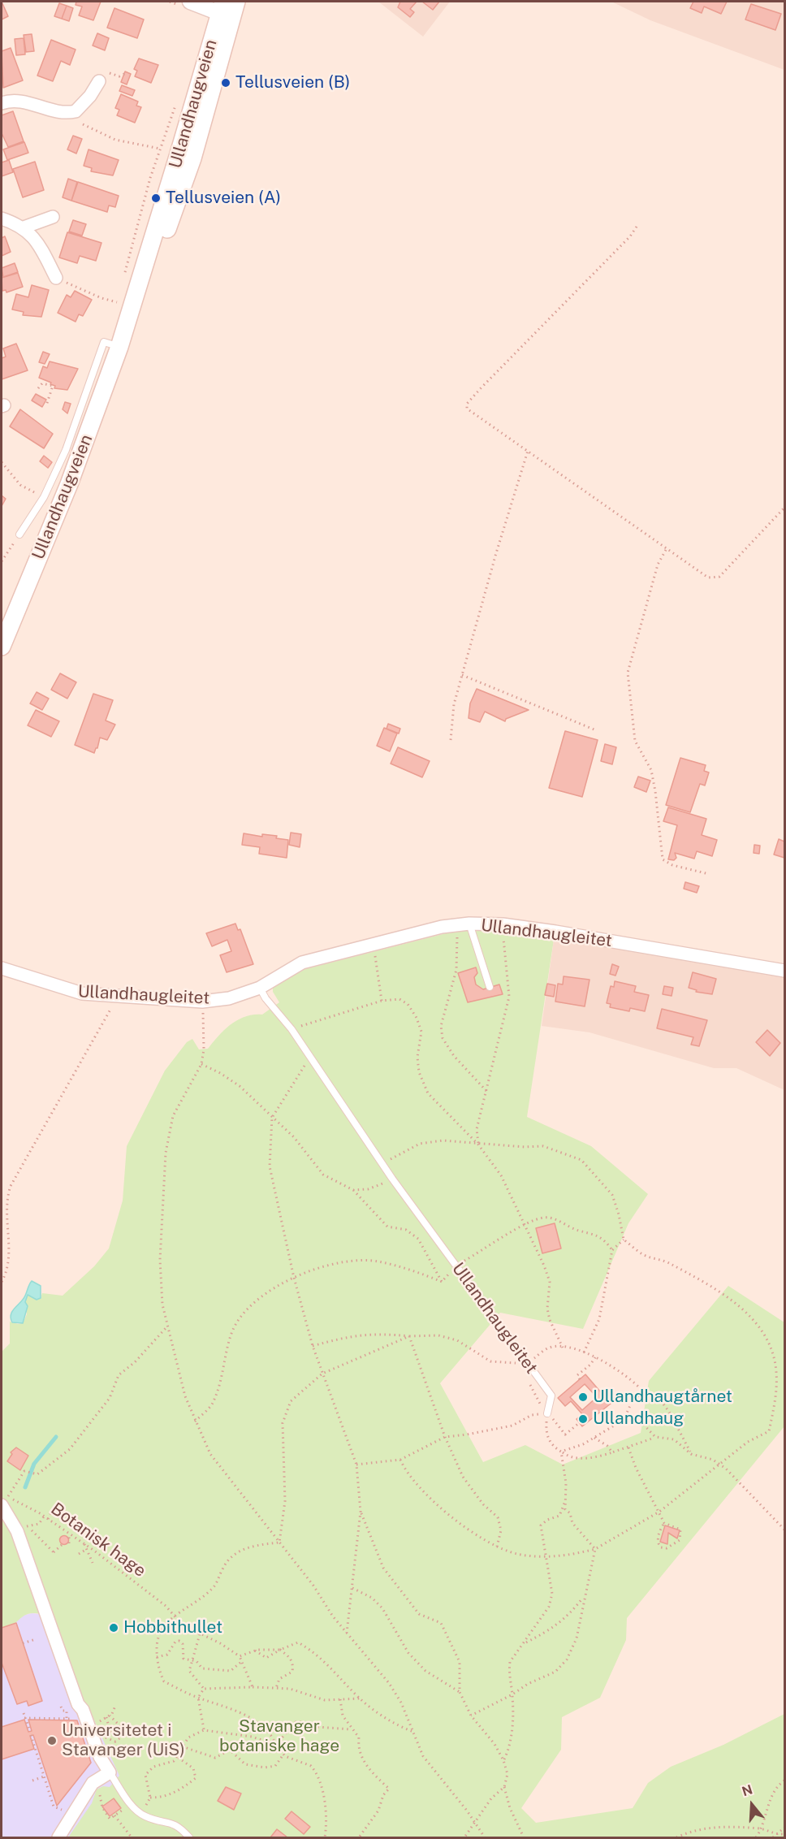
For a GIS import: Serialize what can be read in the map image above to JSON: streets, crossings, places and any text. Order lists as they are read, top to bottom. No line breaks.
{"streets":{"main road":["Ullandhaugveien"],"street":["Ullandhaugleitet"],"path":["Botanisk hage"]},"parks":["Stavanger botaniske hage"],"places":["Tellusveien (B)","Tellusveien (A)","Ullandhaugtårnet","Ullandhaug","Hobbithullet","Universitetet i Stavanger (UiS)"],"north":"top"}
